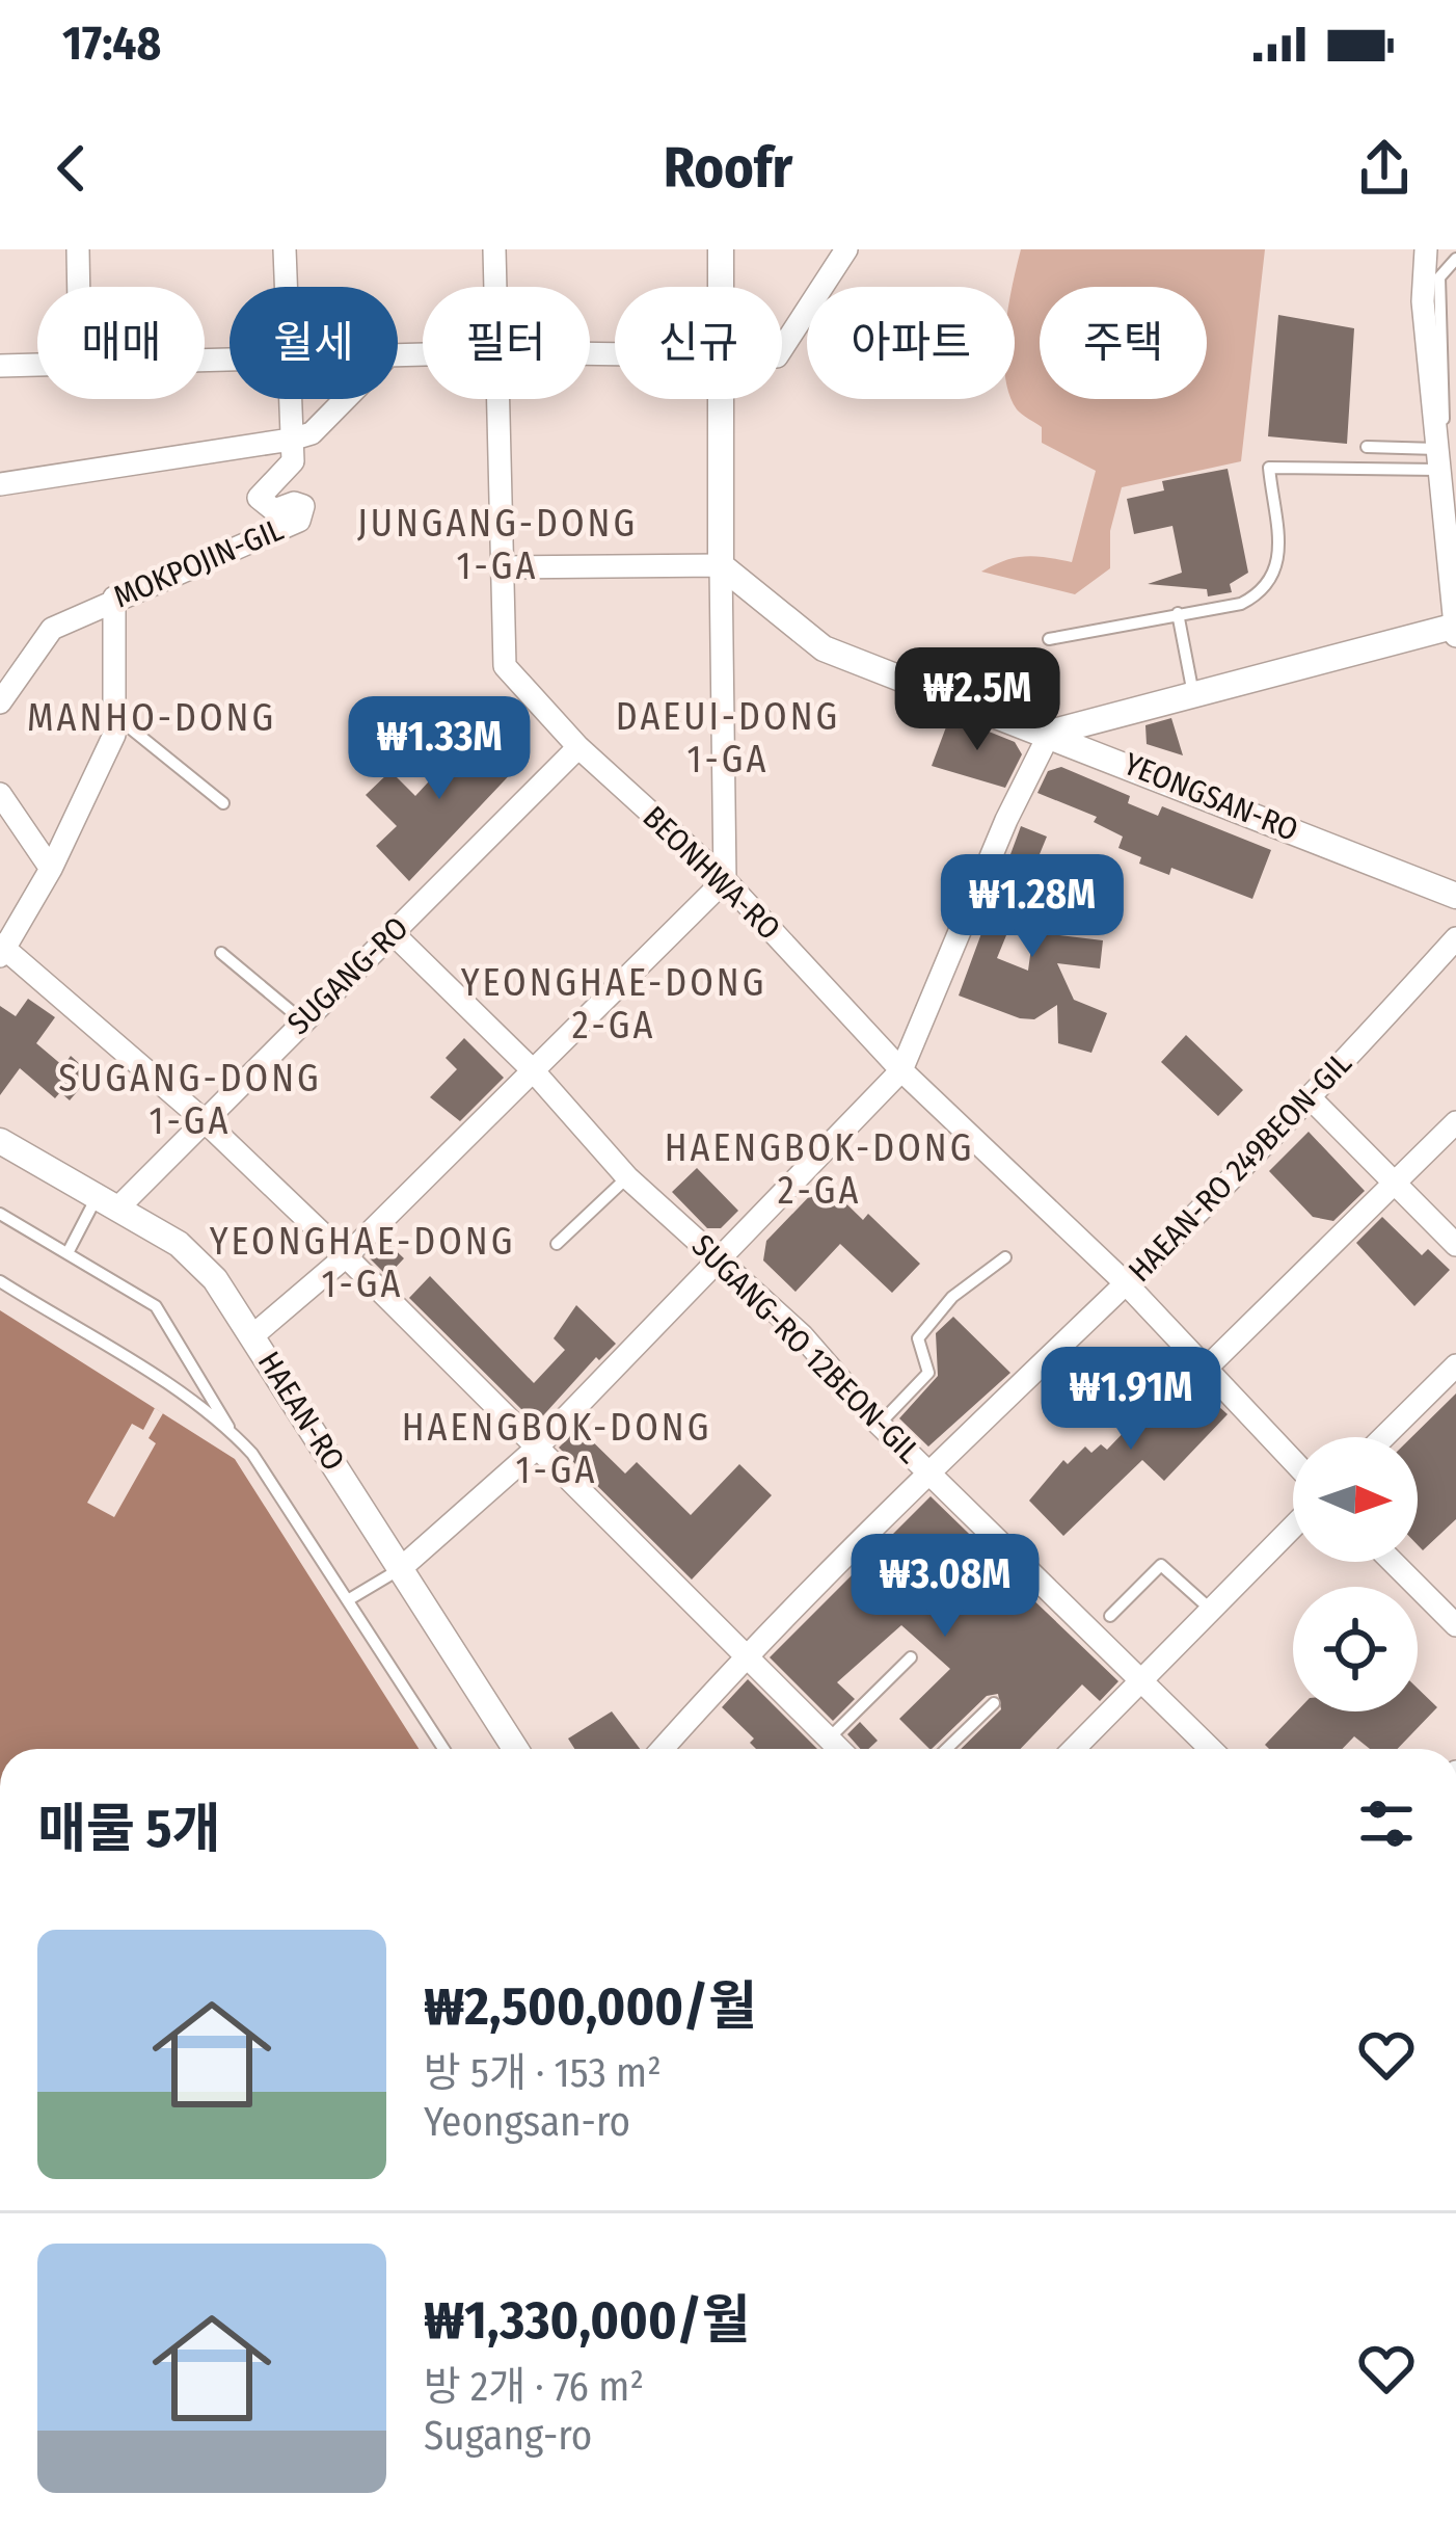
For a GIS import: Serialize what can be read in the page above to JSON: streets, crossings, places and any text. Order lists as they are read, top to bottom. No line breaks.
{"streets":{"street":["MOKPOJIN-GIL","YEONGSAN-RO","BEONHWA-RO","SUGANG-RO","HAEAN-RO 249BEON-GIL","SUGANG-RO 12BEON-GIL","HAEAN-RO"]},"crossings":[["BEONHWA-RO","SUGANG-RO"],["BEONHWA-RO","HAEAN-RO 249BEON-GIL"],["SUGANG-RO","SUGANG-RO 12BEON-GIL"],["SUGANG-RO","HAEAN-RO"],["HAEAN-RO 249BEON-GIL","SUGANG-RO 12BEON-GIL"]],"districts":["JUNGANG-DONG 1-GA","DAEUI-DONG 1-GA","MANHO-DONG","YEONGHAE-DONG 2-GA","SUGANG-DONG 1-GA","HAENGBOK-DONG 2-GA","YEONGHAE-DONG 1-GA","HAENGBOK-DONG 1-GA"],"north":"right","page":{"status":"17:48","header":"Roofr","chip":["매매","월세","필터","신규","아파트","주택"],"price":["₩2.5M","₩1.33M","₩1.28M","₩1.91M","₩3.08M"],"heading":"매물 5개","list":[{"name":"₩2,500,000/월","note":"방 5개 · 153 m² · Yeongsan-ro"},{"name":"₩1,330,000/월","note":"방 2개 · 76 m² · Sugang-ro"}]}}
